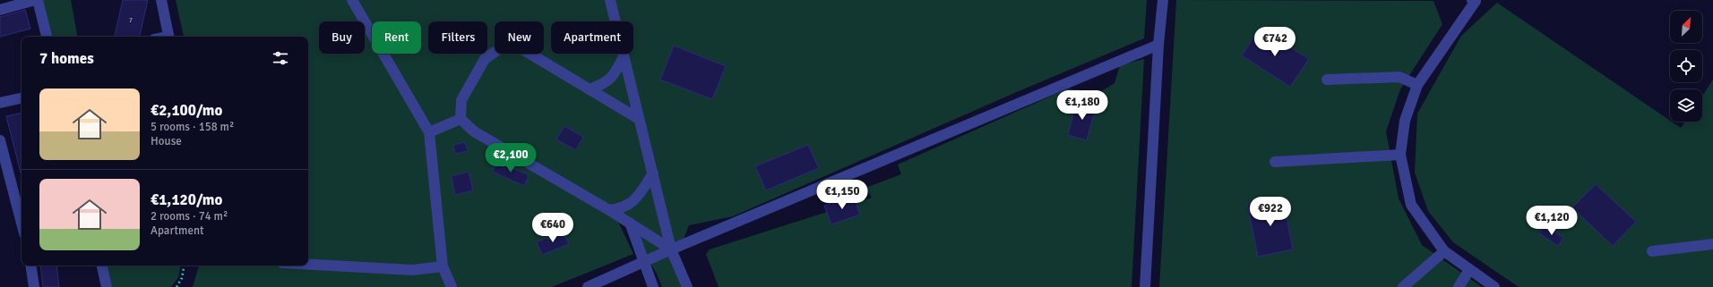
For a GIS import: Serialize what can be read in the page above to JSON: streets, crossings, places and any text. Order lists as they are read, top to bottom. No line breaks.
{"house_numbers":["7"],"north":"top right","page":{"chip":["Buy","Rent","Filters","New","Apartment"],"price":["€742","€1,180","€2,100","€1,150","€922","€1,120","€640"],"heading":"7 homes","list":[{"name":"€2,100/mo","note":"5 rooms · 158 m² · House"},{"name":"€1,120/mo","note":"2 rooms · 74 m² · Apartment"}]}}
